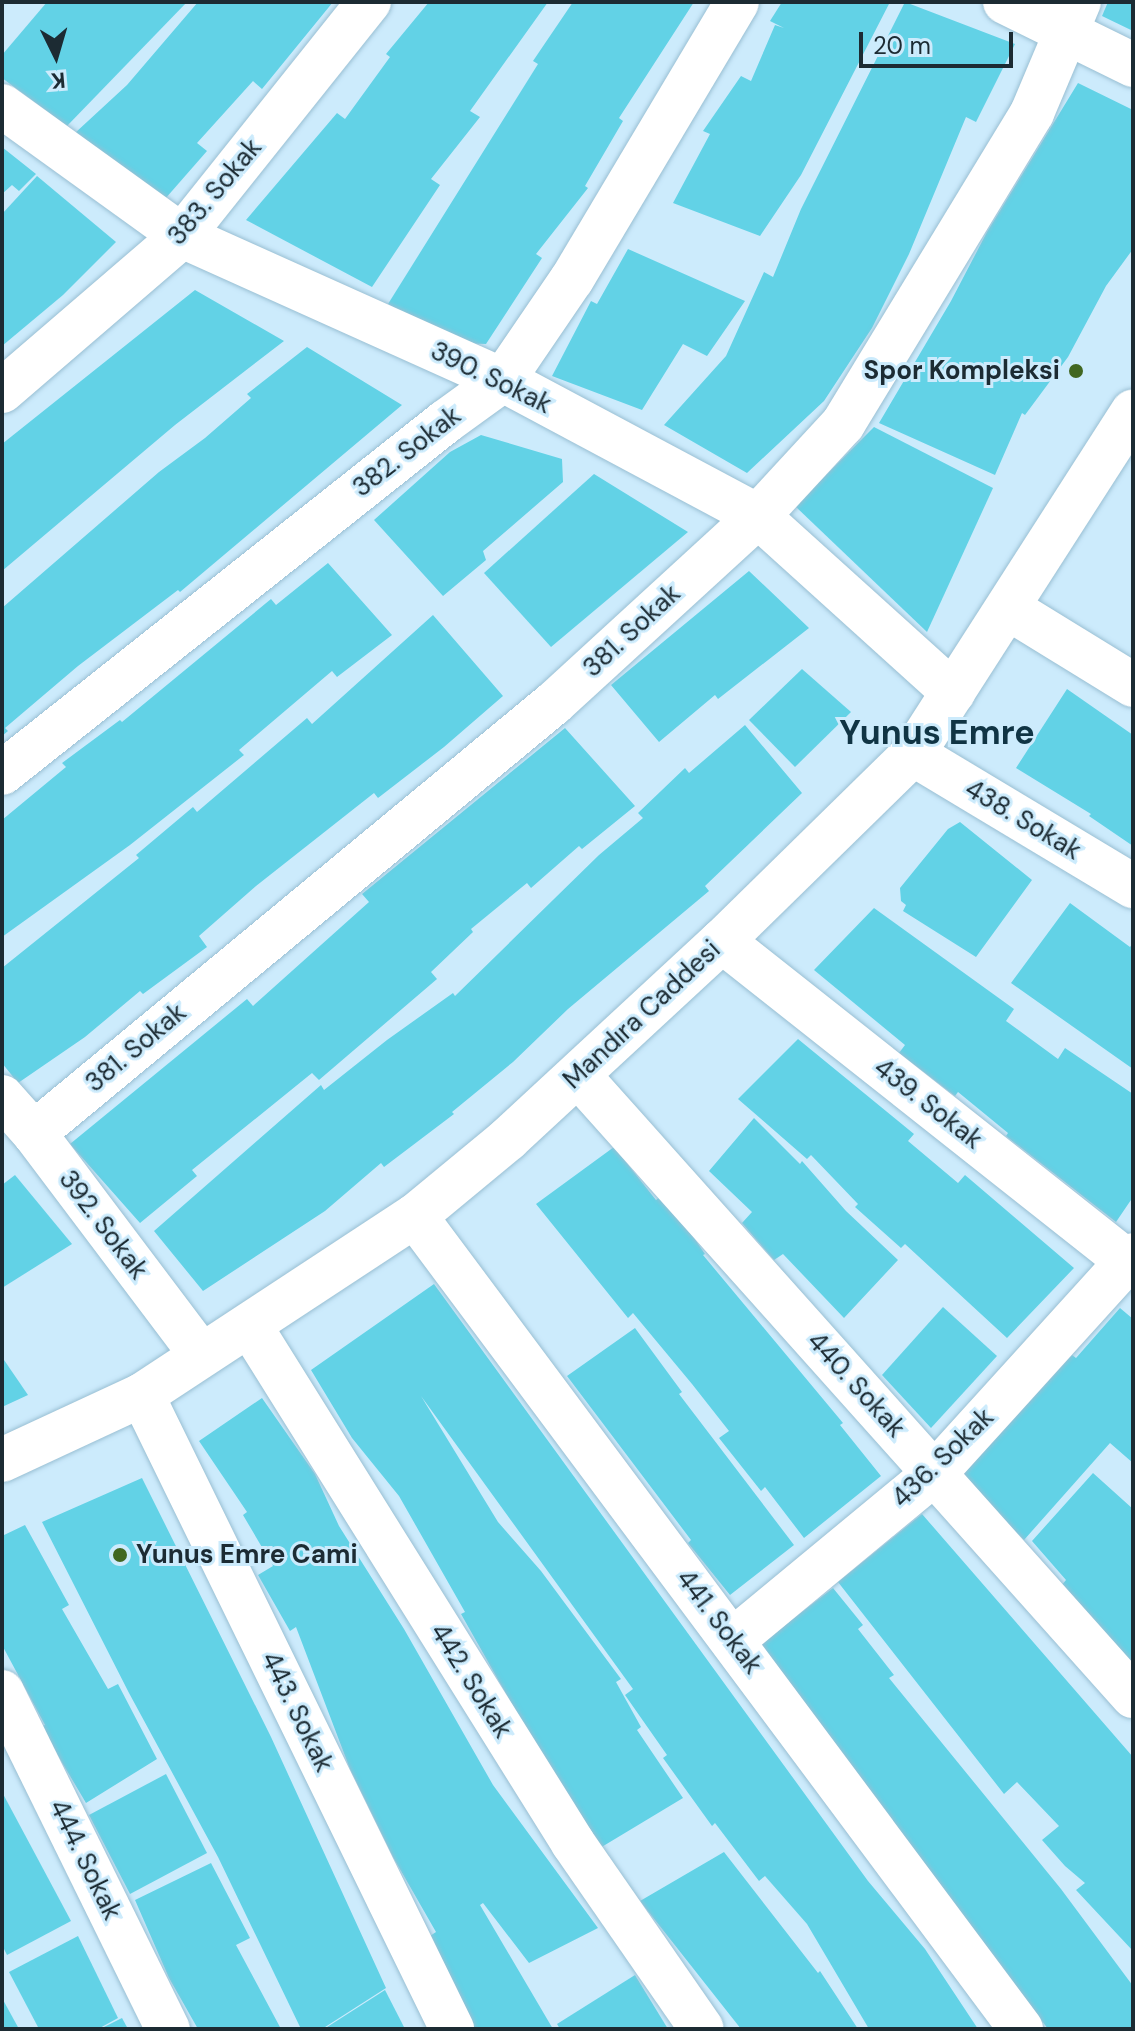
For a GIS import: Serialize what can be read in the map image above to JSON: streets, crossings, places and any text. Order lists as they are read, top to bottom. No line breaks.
{"streets":{"street":["383. Sokak","390. Sokak","382. Sokak","381. Sokak","438. Sokak","Mandıra Caddesi","439. Sokak","392. Sokak","440. Sokak","436. Sokak","441. Sokak","442. Sokak","443. Sokak","444. Sokak"]},"crossings":[["383. Sokak","390. Sokak"],["390. Sokak","382. Sokak"],["390. Sokak","381. Sokak"],["390. Sokak","Mandıra Caddesi"],["381. Sokak","392. Sokak"],["438. Sokak","Mandıra Caddesi"],["Mandıra Caddesi","439. Sokak"],["Mandıra Caddesi","392. Sokak"],["Mandıra Caddesi","440. Sokak"],["Mandıra Caddesi","441. Sokak"],["Mandıra Caddesi","442. Sokak"],["Mandıra Caddesi","443. Sokak"],["439. Sokak","436. Sokak"],["440. Sokak","436. Sokak"],["436. Sokak","441. Sokak"]],"districts":["Yunus Emre"],"places":["Spor Kompleksi","Yunus Emre Cami"],"scale_bar":"20 m","north":"bottom"}
